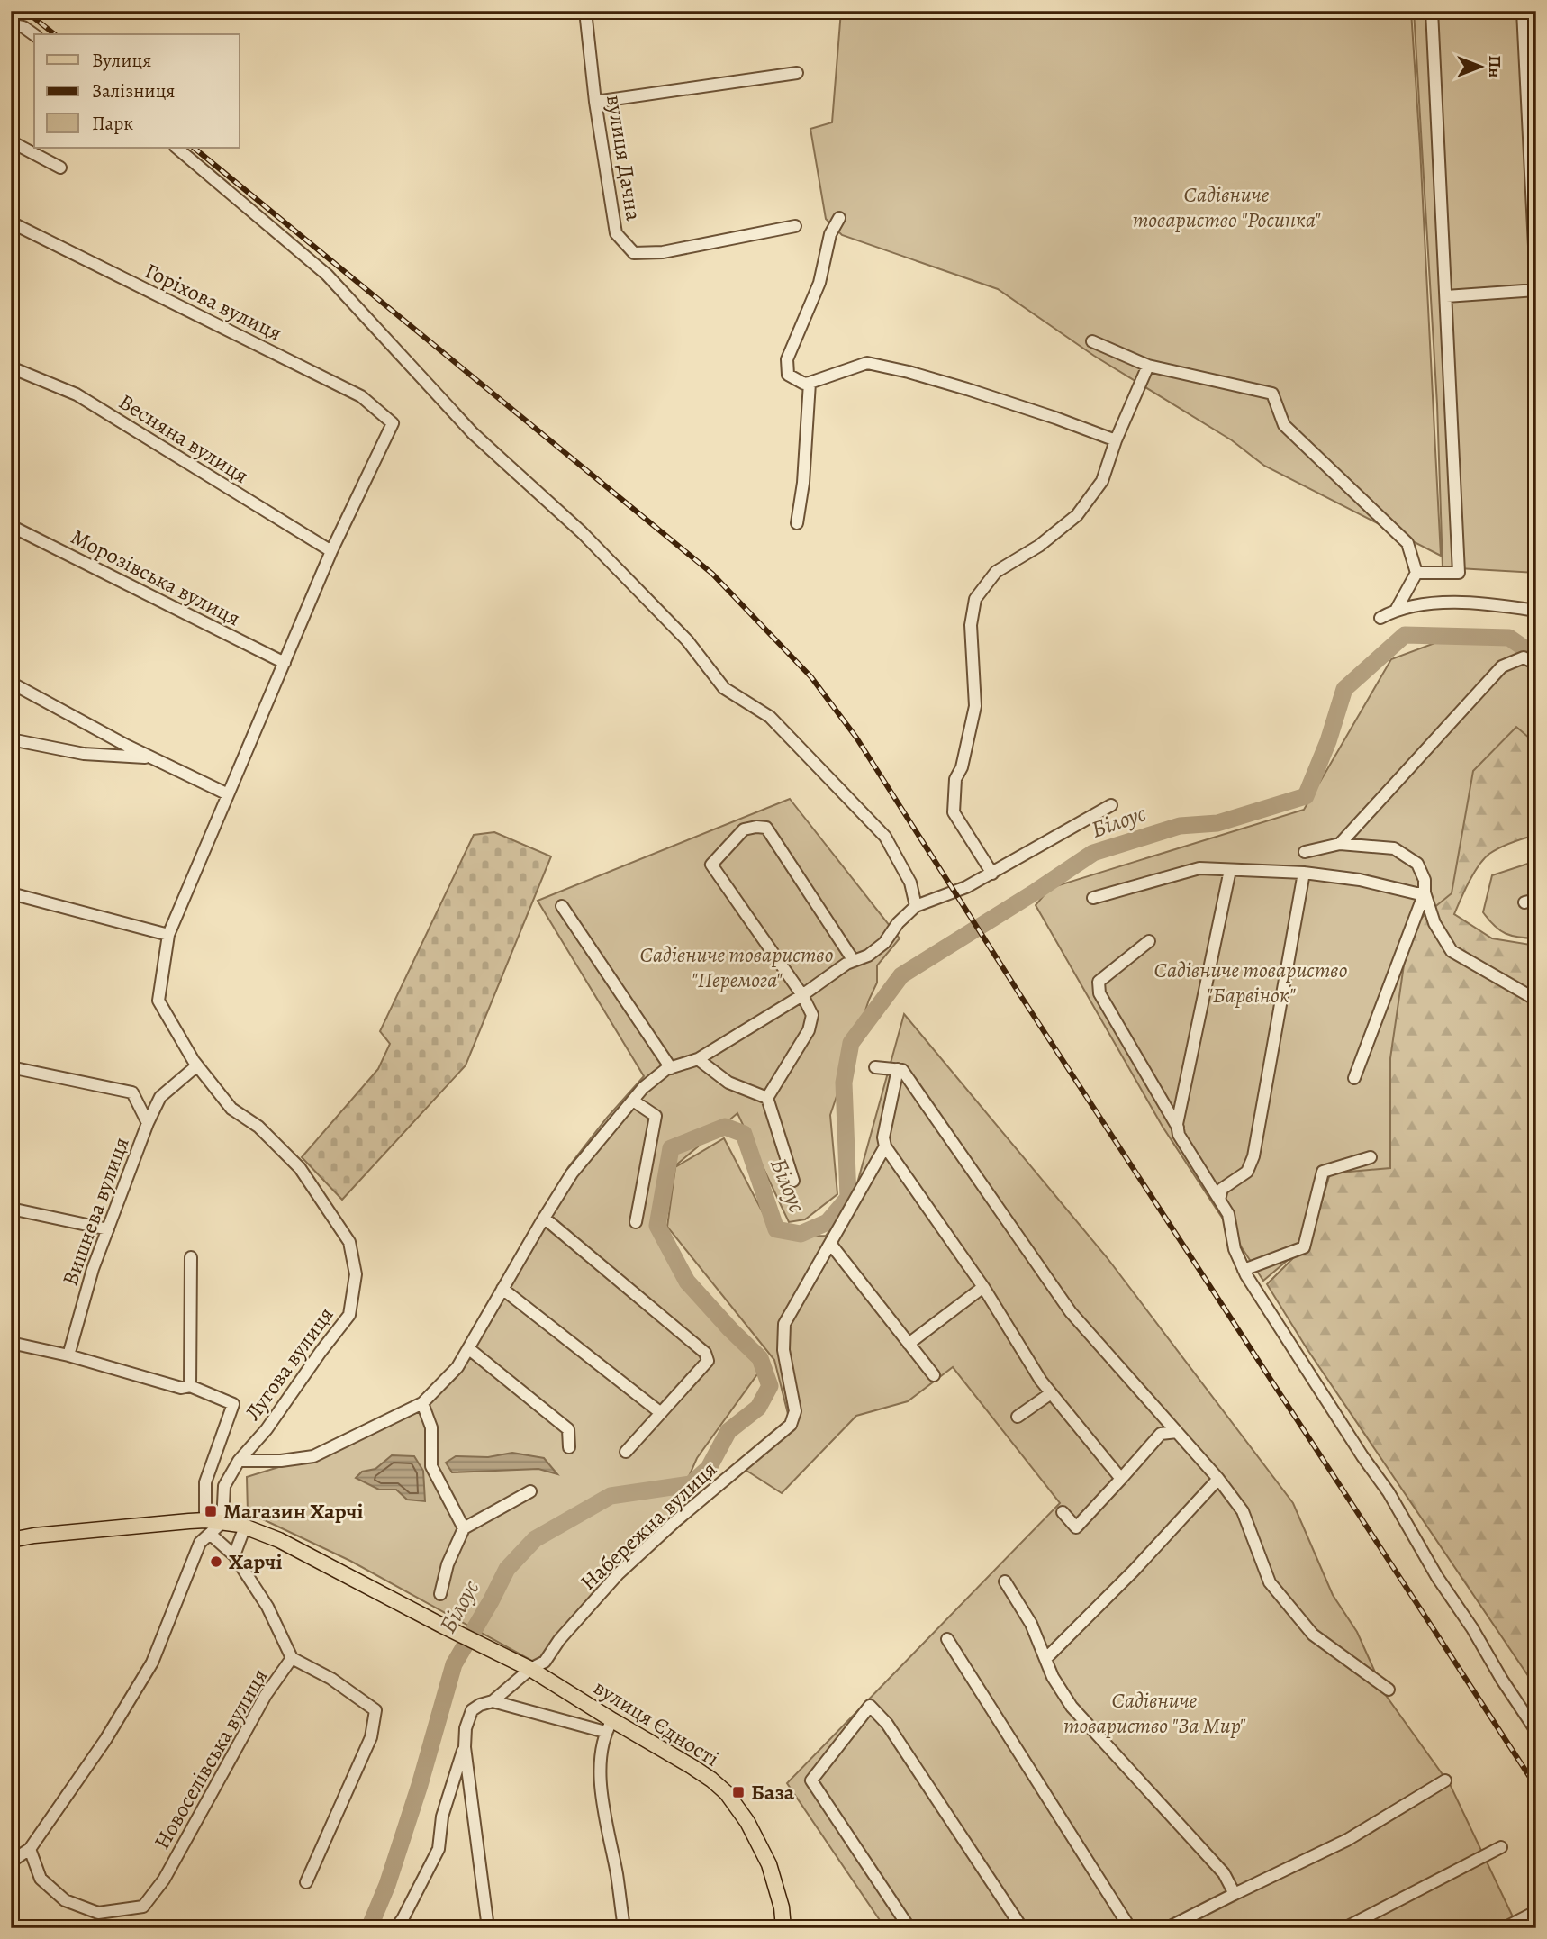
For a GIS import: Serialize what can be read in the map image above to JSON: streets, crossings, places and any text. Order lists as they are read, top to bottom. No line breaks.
{"streets":{"main road":["вулиця Єдності"],"street":["вулиця Дачна","Горіхова вулиця","Весняна вулиця","Морозівська вулиця","Вишнева вулиця","Лугова вулиця","Набережна вулиця","Новоселівська вулиця"]},"crossings":[["Горіхова вулиця","Лугова вулиця"],["Весняна вулиця","Лугова вулиця"],["Морозівська вулиця","Лугова вулиця"],["Лугова вулиця","вулиця Єдності"],["Набережна вулиця","вулиця Єдності"]],"water":["Білоус"],"parks":["Садівниче товариство \"Росинка\"","Садівниче товариство \"Перемога\"","Садівниче товариство \"Барвінок\"","Садівниче товариство \"За Мир\""],"places":{"transit":["Магазин Харчі","База"],"other":["Харчі"]},"legend":["Вулиця","Залізниця","Парк"],"north":"right"}
